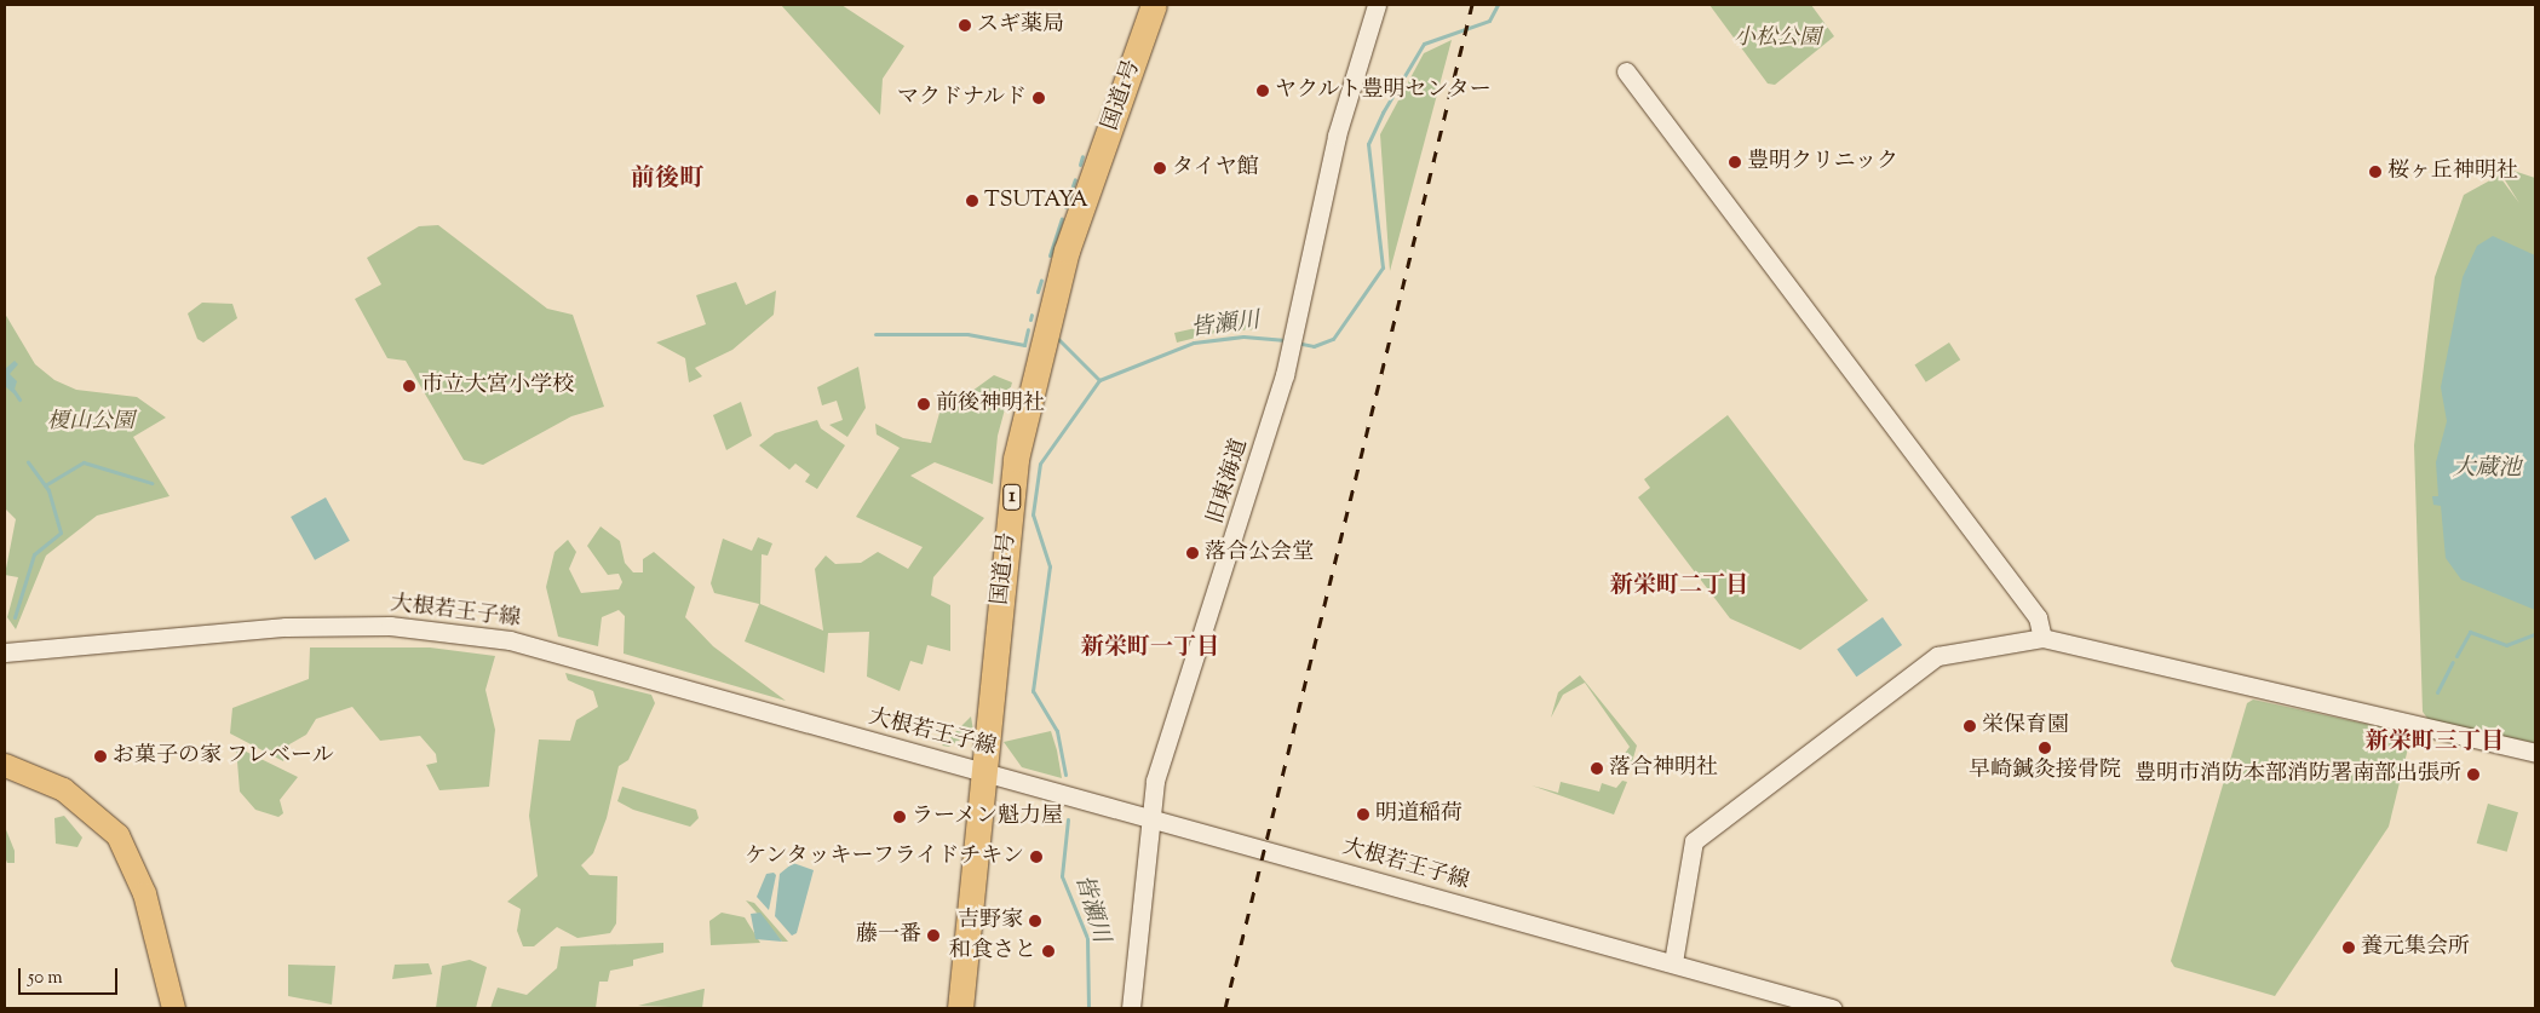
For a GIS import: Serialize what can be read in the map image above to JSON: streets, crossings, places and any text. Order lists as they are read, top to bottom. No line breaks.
{"streets":{"highway":["国道1号","1"],"street":["旧東海道","大根若王子線"]},"crossings":[["国道1号","大根若王子線"],["旧東海道","大根若王子線"]],"districts":["前後町","新栄町二丁目","新栄町一丁目","新栄町三丁目"],"water":["皆瀬川","大蔵池"],"parks":["小松公園","榎山公園"],"places":["スギ薬局","ヤクルト豊明センター","マクドナルド","豊明クリニック","タイヤ館","桜ヶ丘神明社","TSUTAYA","市立大宮小学校","前後神明社","落合公会堂","栄保育園","早崎鍼灸接骨院","お菓子の家 フレベール","落合神明社","豊明市消防本部消防署南部出張所","明道稲荷","ラーメン魁力屋","ケンタッキーフライドチキン","吉野家","藤一番","養元集会所","和食さと"],"scale_bar":"50 m"}
